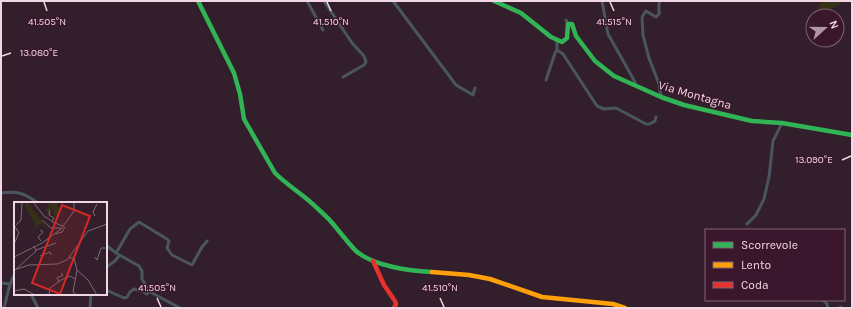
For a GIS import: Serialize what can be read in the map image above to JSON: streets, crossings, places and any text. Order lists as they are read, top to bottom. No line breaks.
{"streets":{"main road":["Via Montagna"]},"legend":["Scorrevole","Lento","Coda"],"north":"right","coordinates":["41.510°N","41.515°N","41.505°N","13.080°E","13.090°E"]}
